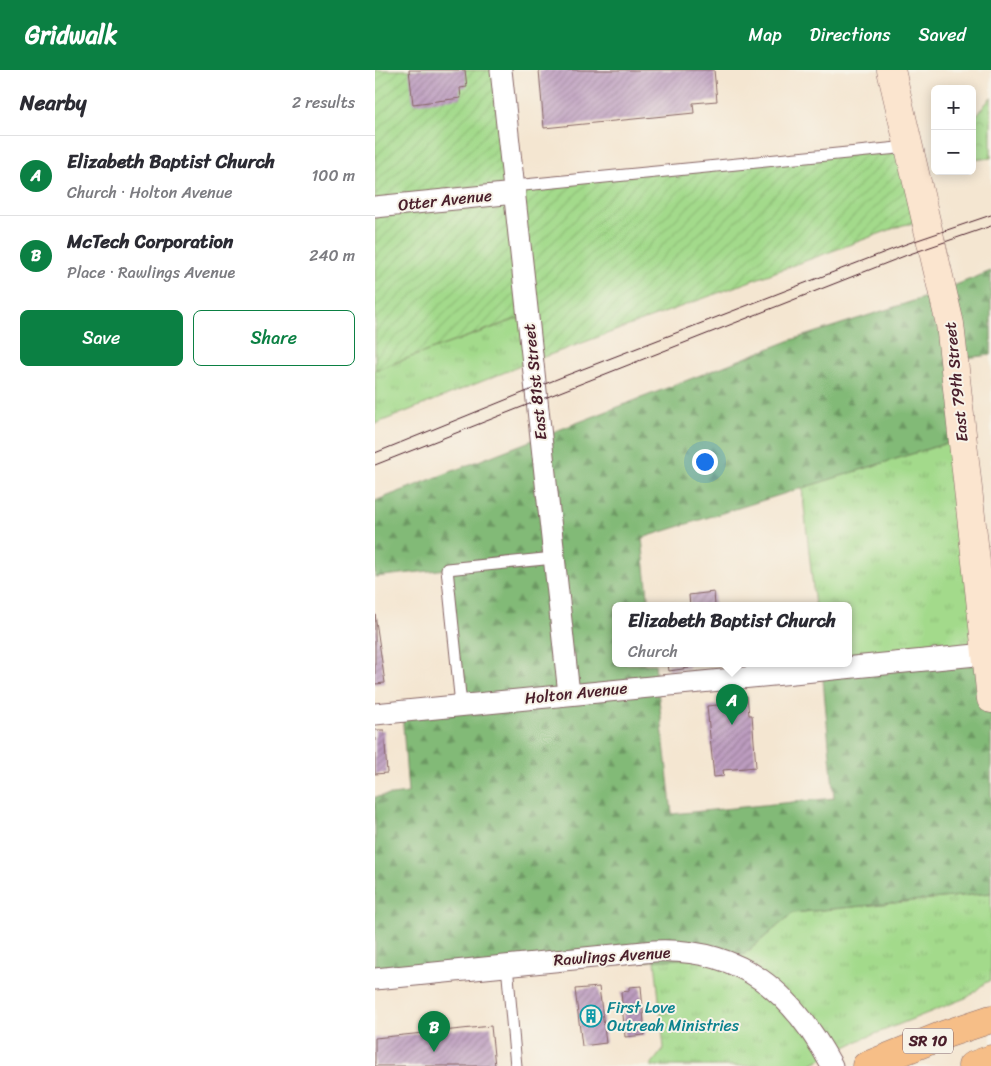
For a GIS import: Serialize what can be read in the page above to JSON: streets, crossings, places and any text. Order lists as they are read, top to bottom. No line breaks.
{"streets":{"main road":["East 79th Street","SR 10"],"street":["Otter Avenue","East 81st Street","Holton Avenue","Rawlings Avenue"]},"crossings":[["Otter Avenue","East 81st Street"],["East 81st Street","Holton Avenue"],["East 79th Street","Holton Avenue"]],"places":{"building":["First Love Outreah Ministries"]},"page":{"header":"Gridwalk","nav":["Map","Directions","Saved"],"heading":["Nearby","2 results"],"map_buttons":["+","−"],"list":[{"mark":"A","name":"Elizabeth Baptist Church","note":"Church · Holton Avenue","value":"100 m"},{"mark":"B","name":"McTech Corporation","note":"Place · Rawlings Avenue","value":"240 m"}],"buttons":["Save","Share"],"popup":["Elizabeth Baptist Church","Church"],"pins":["A","B"]}}
